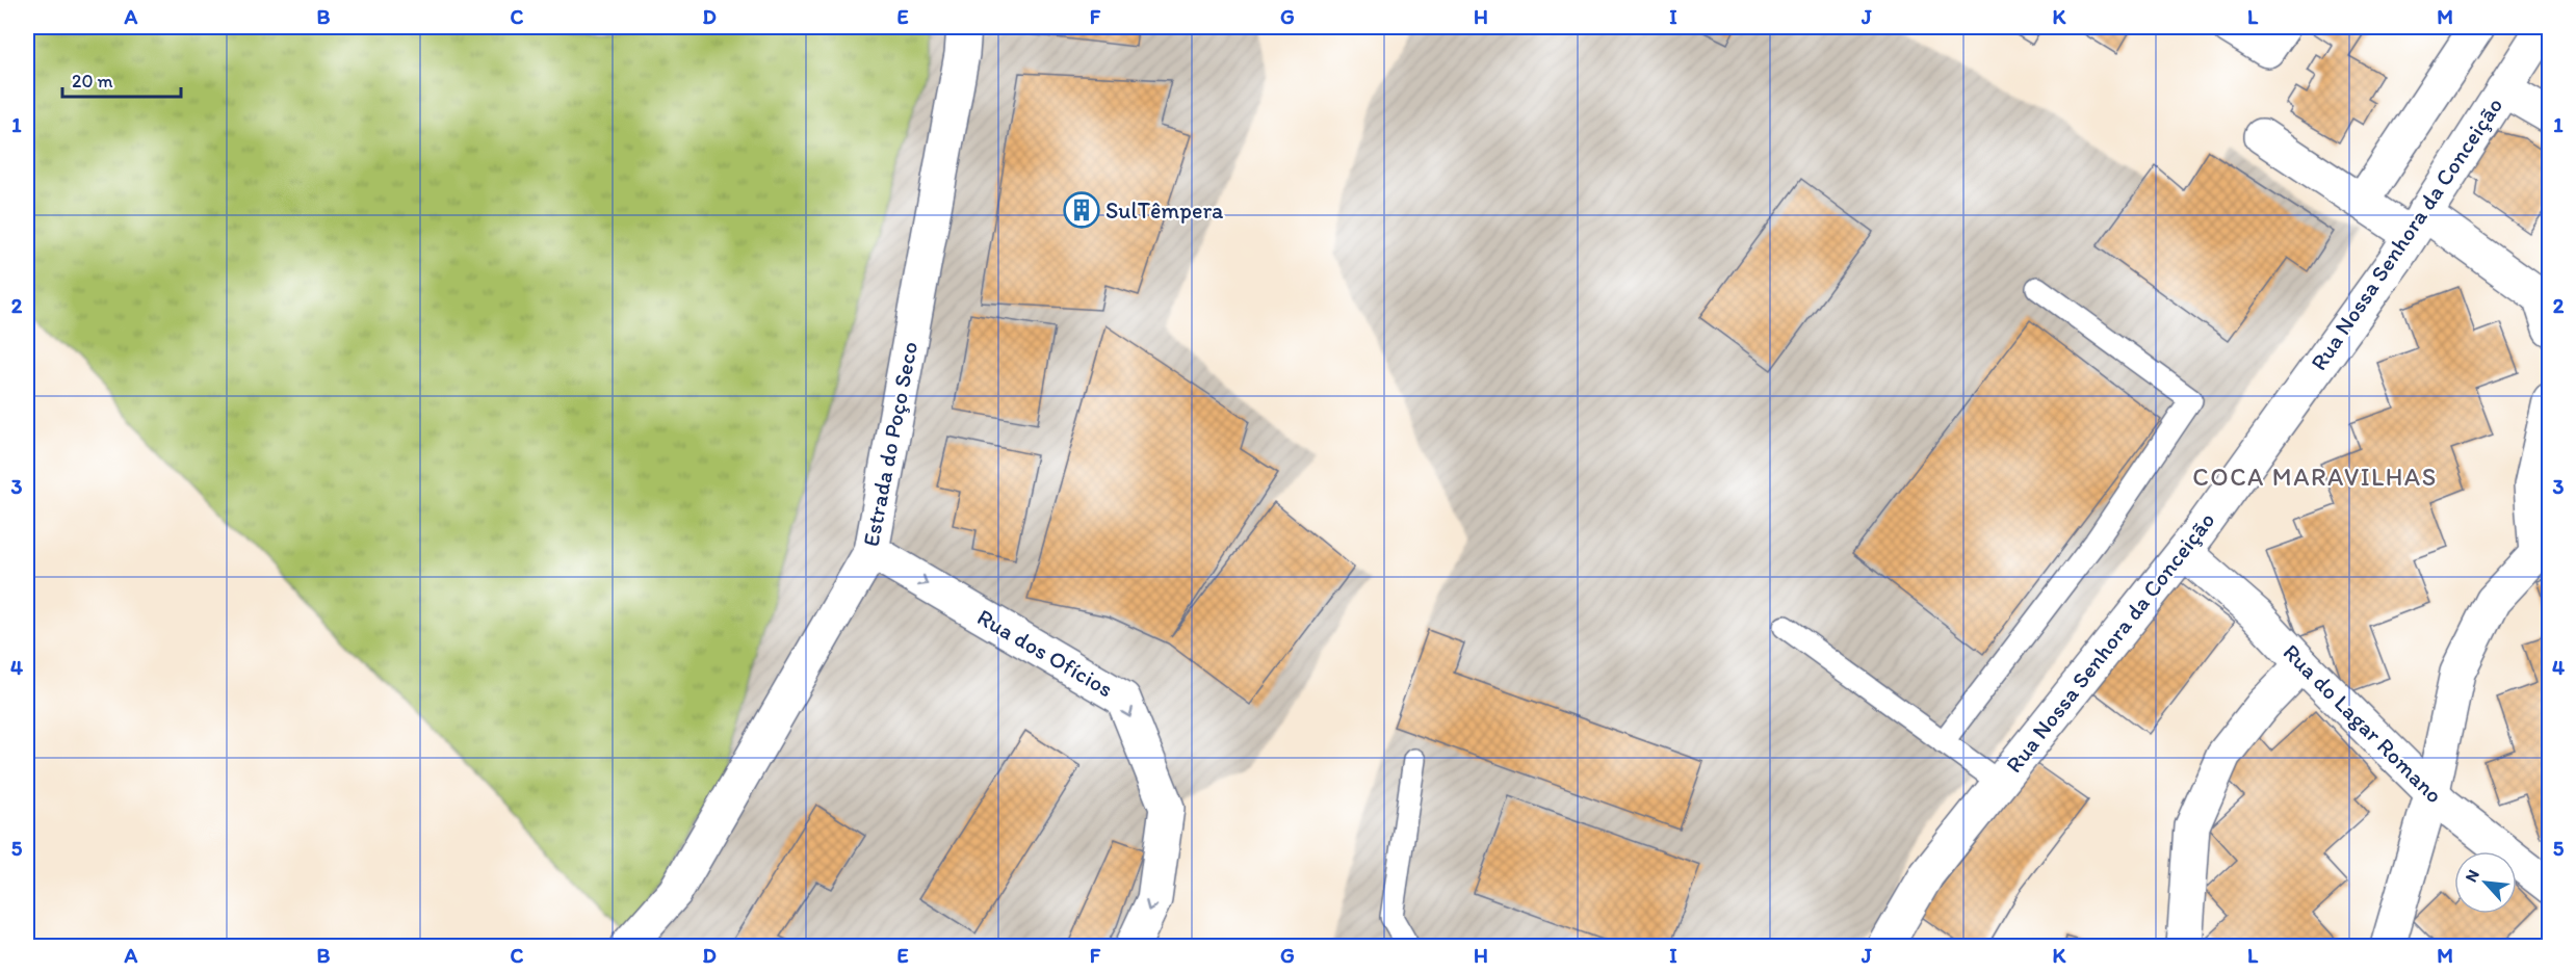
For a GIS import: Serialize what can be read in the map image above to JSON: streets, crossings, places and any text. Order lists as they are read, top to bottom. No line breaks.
{"streets":{"street":["Rua Nossa Senhora da Conceição","Estrada do Poço Seco","Rua dos Ofícios","Rua do Lagar Romano"]},"crossings":[["Rua Nossa Senhora da Conceição","Rua do Lagar Romano"],["Estrada do Poço Seco","Rua dos Ofícios"]],"one_way":["Rua dos Ofícios"],"districts":["COCA MARAVILHAS"],"places":{"building":["SulTêmpera"]},"scale_bar":"20 m","north":"top left","grid":{"columns":["A","B","C","D","E","F","G","H","I","J","K","L","M"],"rows":["1","2","3","4","5"]}}
